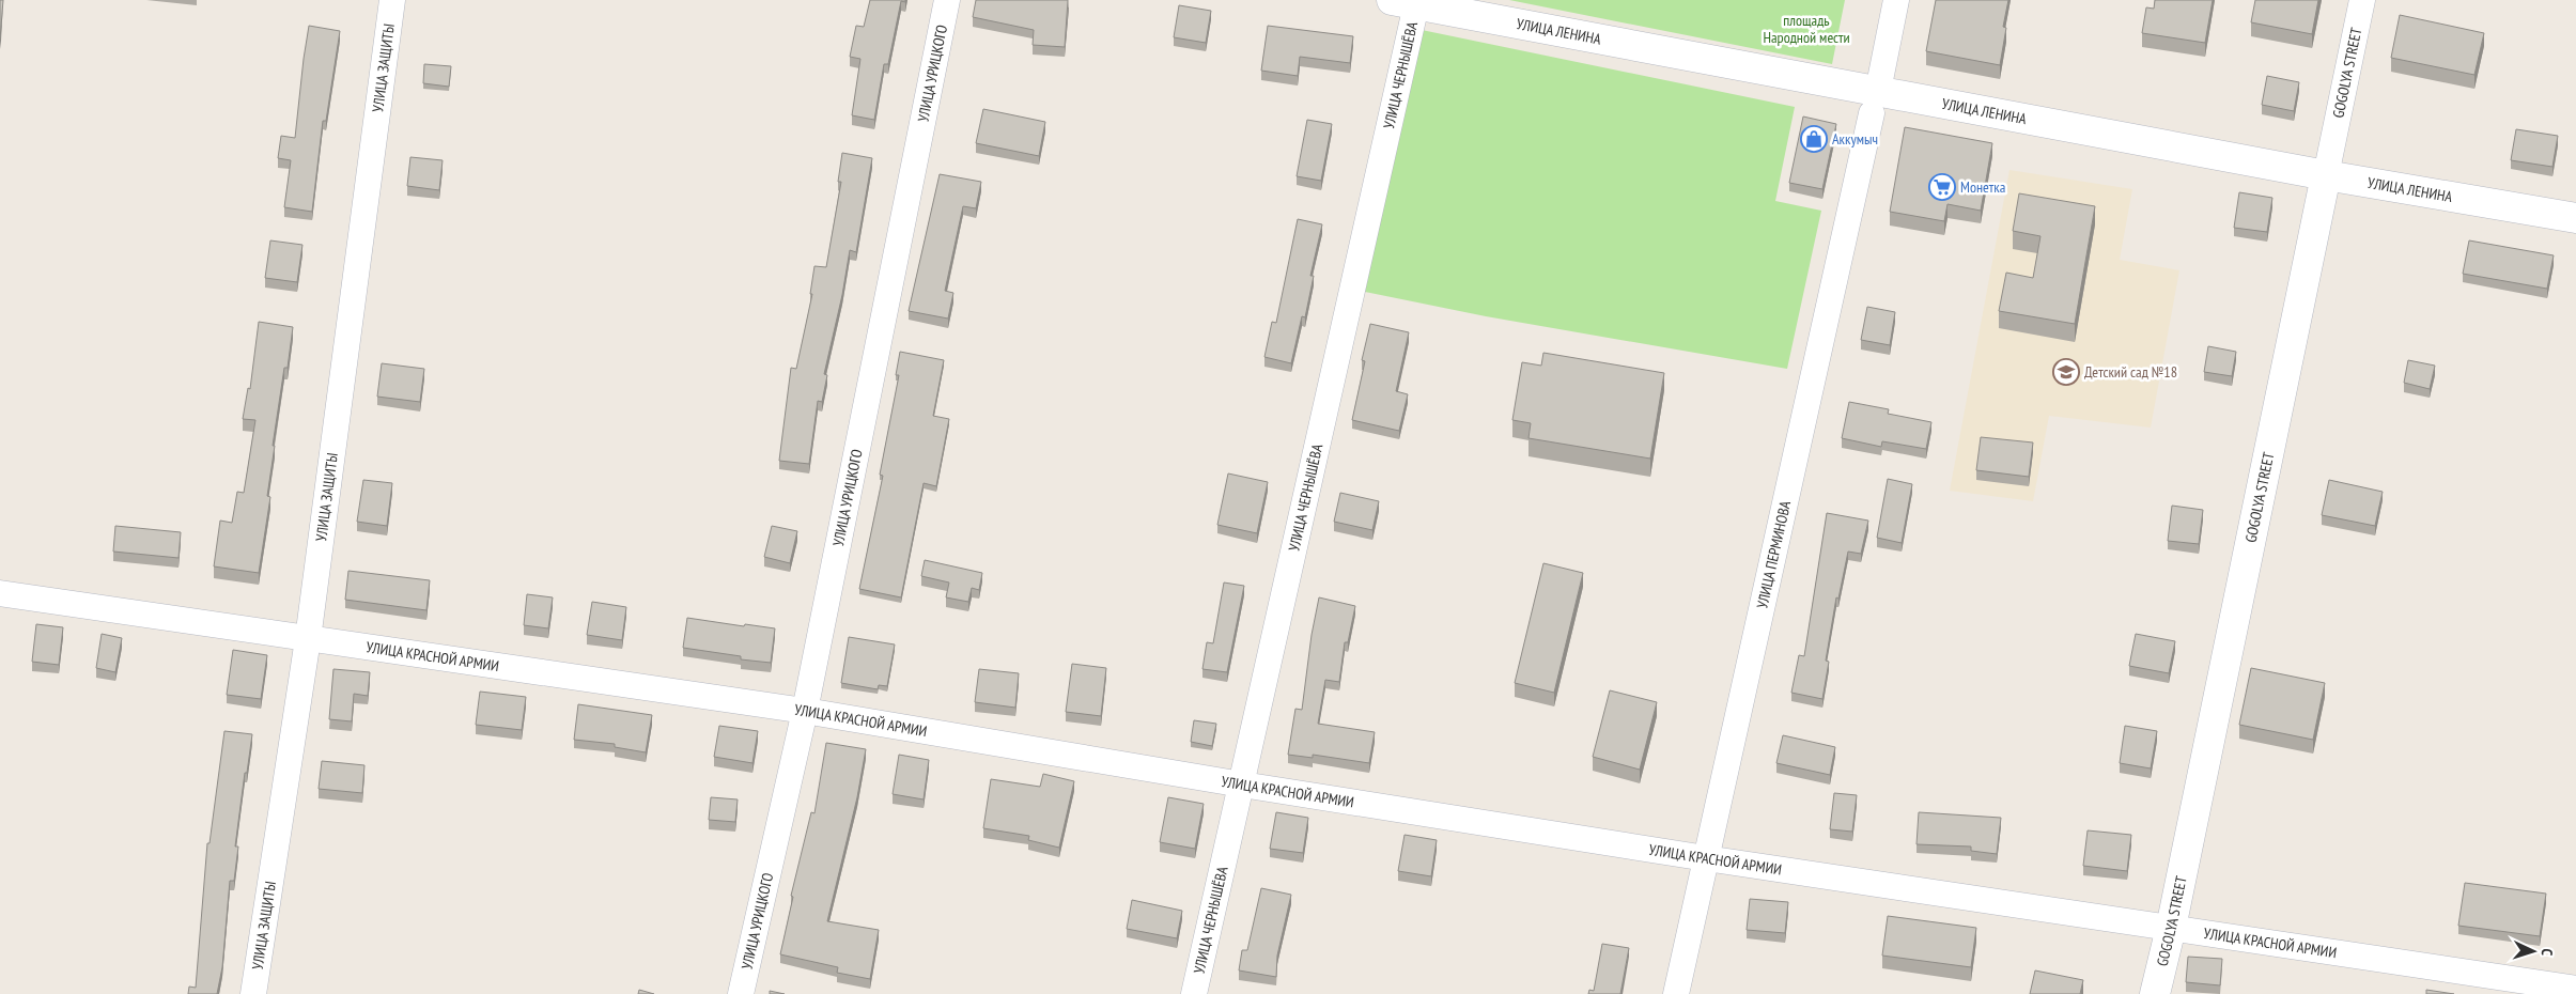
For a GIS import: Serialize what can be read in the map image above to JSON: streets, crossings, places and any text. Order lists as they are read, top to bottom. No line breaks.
{"streets":{"street":["УЛИЦА ЛЕНИНА","УЛИЦА ЗАЩИТЫ","УЛИЦА УРИЦКОГО","GOGOLYA STREET","УЛИЦА ЧЕРНЫШЁВА","УЛИЦА ПЕРМИНОВА","УЛИЦА КРАСНОЙ АРМИИ"]},"crossings":[["УЛИЦА ЛЕНИНА","GOGOLYA STREET"],["УЛИЦА ЛЕНИНА","УЛИЦА ЧЕРНЫШЁВА"],["УЛИЦА ЛЕНИНА","УЛИЦА ПЕРМИНОВА"],["УЛИЦА ЗАЩИТЫ","УЛИЦА КРАСНОЙ АРМИИ"],["УЛИЦА УРИЦКОГО","УЛИЦА КРАСНОЙ АРМИИ"],["GOGOLYA STREET","УЛИЦА КРАСНОЙ АРМИИ"],["УЛИЦА ЧЕРНЫШЁВА","УЛИЦА КРАСНОЙ АРМИИ"],["УЛИЦА ПЕРМИНОВА","УЛИЦА КРАСНОЙ АРМИИ"]],"parks":["площадь Народной мести"],"places":{"shop":["Аккумыч"],"supermarket":["Монетка"],"school or university":["Детский сад №18"]},"north":"right"}
